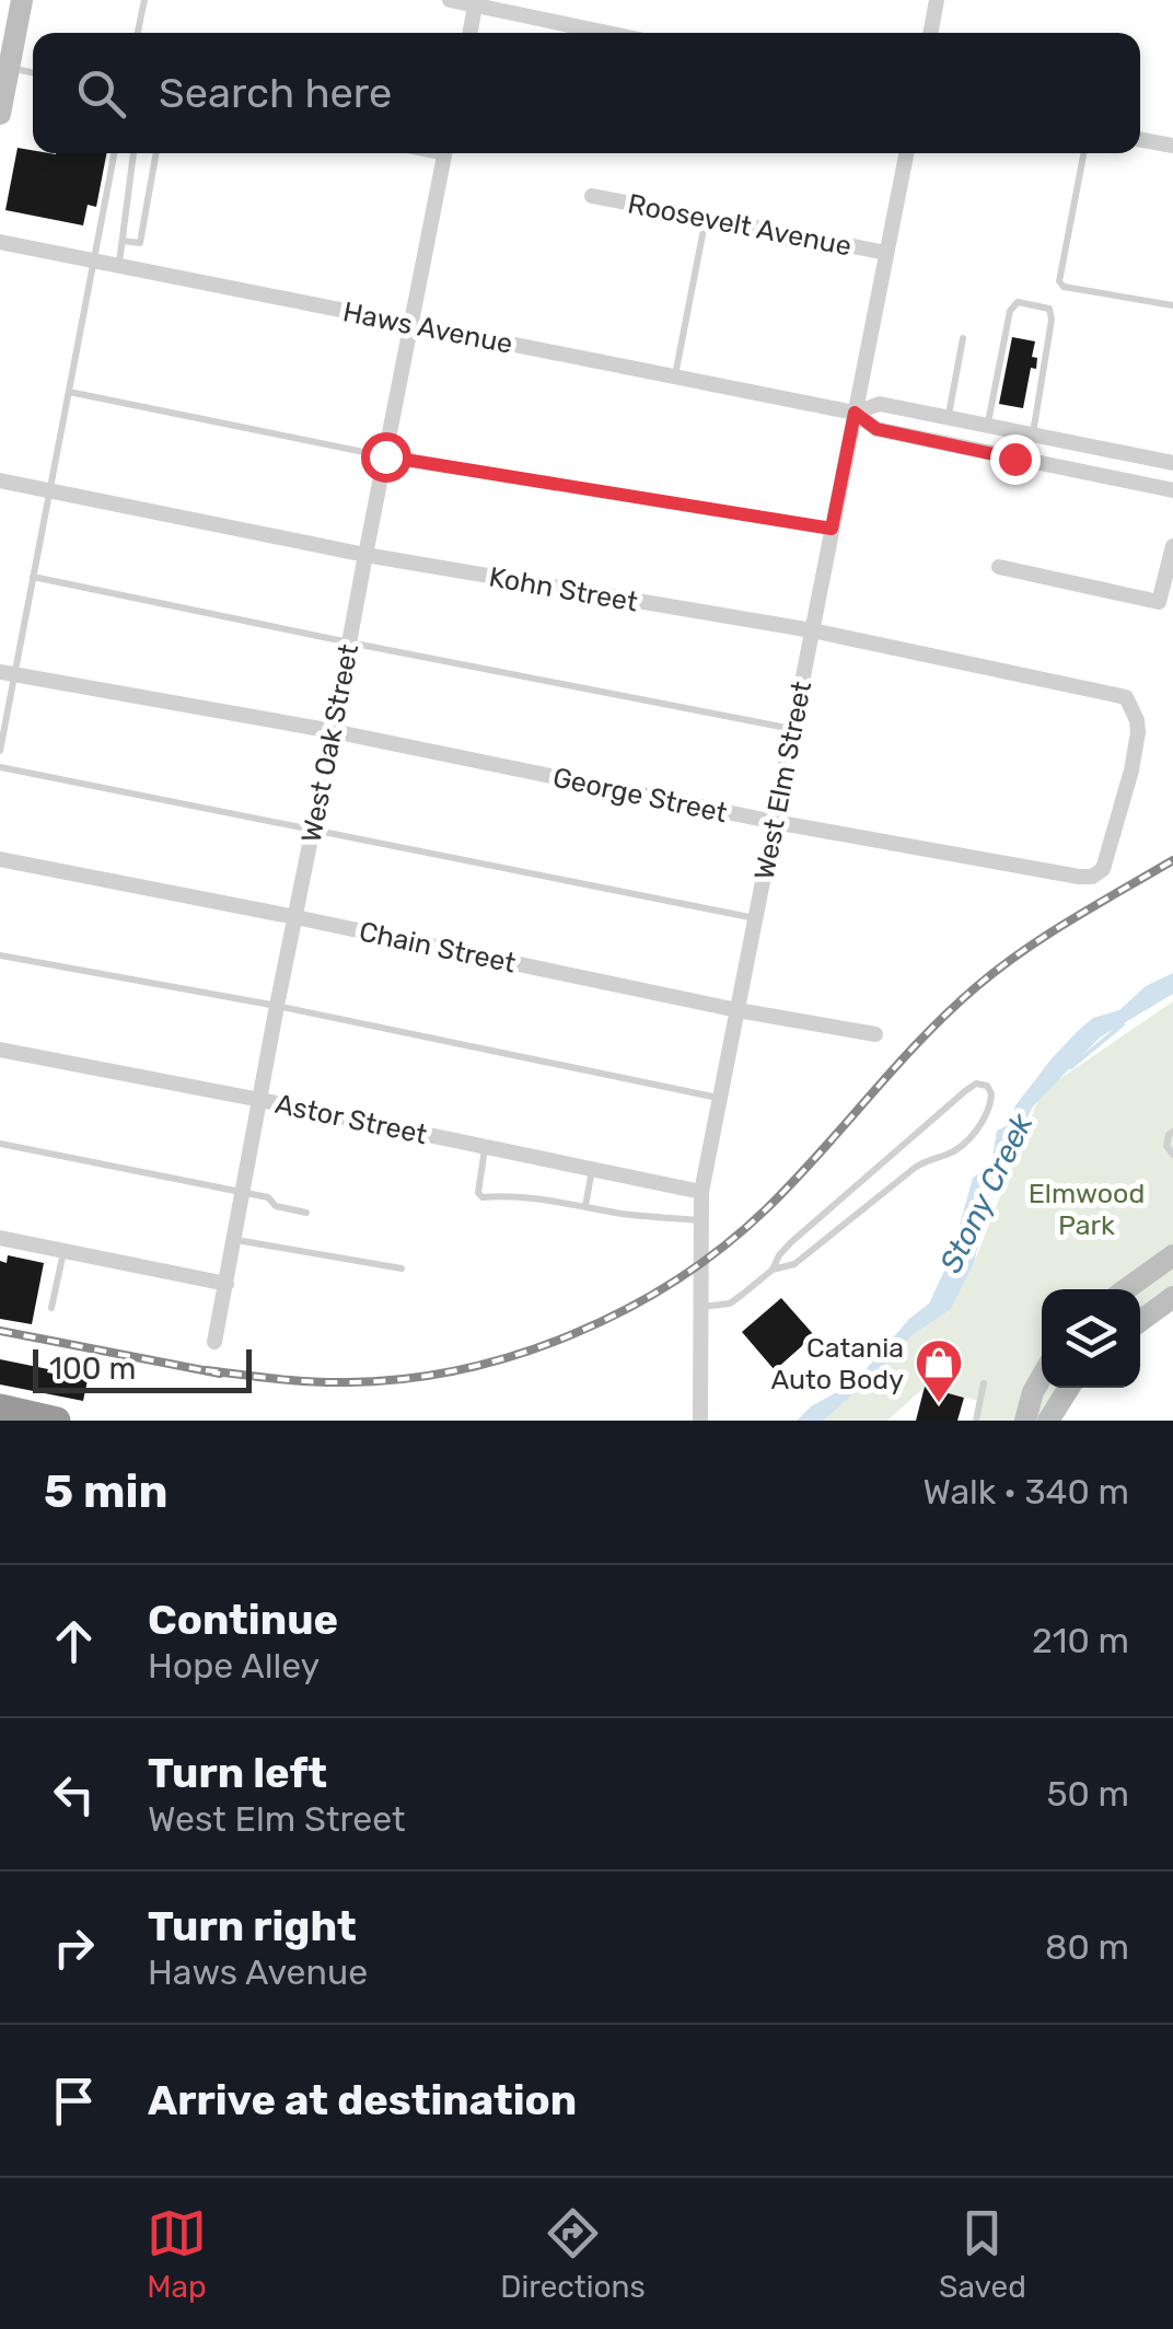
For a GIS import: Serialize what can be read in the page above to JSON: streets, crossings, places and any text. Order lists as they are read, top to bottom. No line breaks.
{"streets":{"street":["Roosevelt Avenue","Haws Avenue","Kohn Street","West Oak Street","West Elm Street","George Street","Chain Street","Astor Street"]},"crossings":[["Roosevelt Avenue","West Elm Street"],["Haws Avenue","West Oak Street"],["Haws Avenue","West Elm Street"],["Kohn Street","West Oak Street"],["Kohn Street","West Elm Street"],["Kohn Street","George Street"],["West Oak Street","George Street"],["West Oak Street","Chain Street"],["West Oak Street","Astor Street"],["West Elm Street","George Street"],["West Elm Street","Chain Street"],["West Elm Street","Astor Street"]],"water":["Stony Creek"],"parks":["Elmwood Park"],"places":{"shop":["Catania Auto Body"]},"scale_bar":"100 m","page":{"search":"Search here","scale":"100 m","heading":["5 min","Walk · 340 m"],"list":[["Continue","Hope Alley","210 m"],["Turn left","West Elm Street","50 m"],["Turn right","Haws Avenue","80 m"],"Arrive at destination"],"nav":["Map","Directions","Saved"]}}
